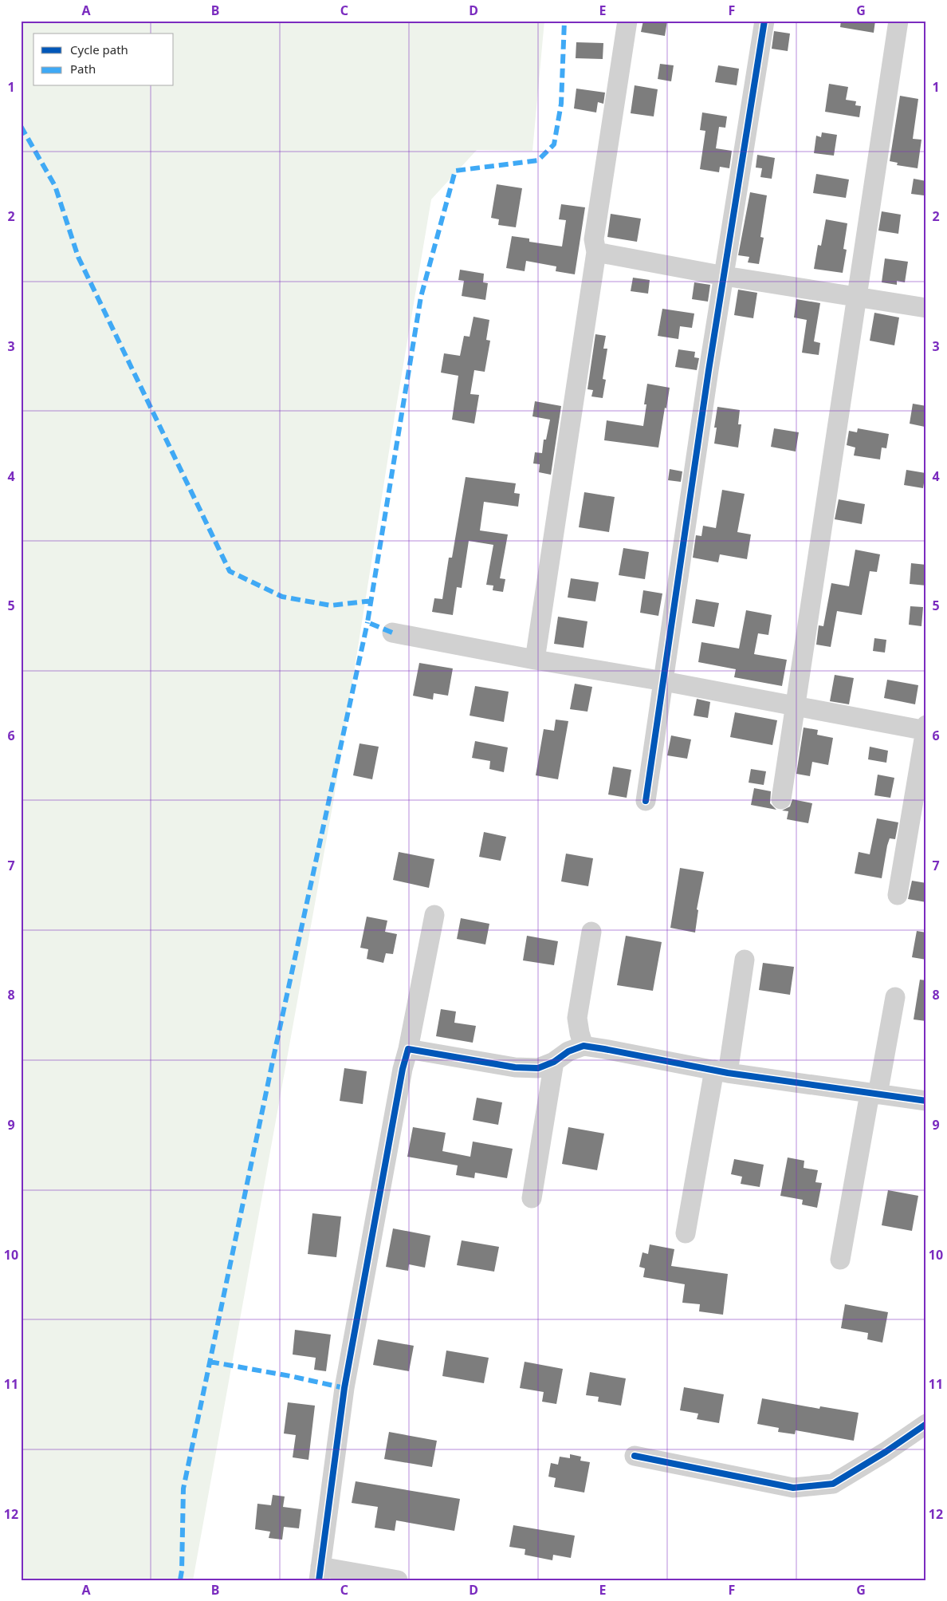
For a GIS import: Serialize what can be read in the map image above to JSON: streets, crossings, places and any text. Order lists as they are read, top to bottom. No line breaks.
{"legend":["Cycle path","Path"],"grid":{"columns":["A","B","C","D","E","F","G"],"rows":["1","2","3","4","5","6","7","8","9","10","11","12"]}}
